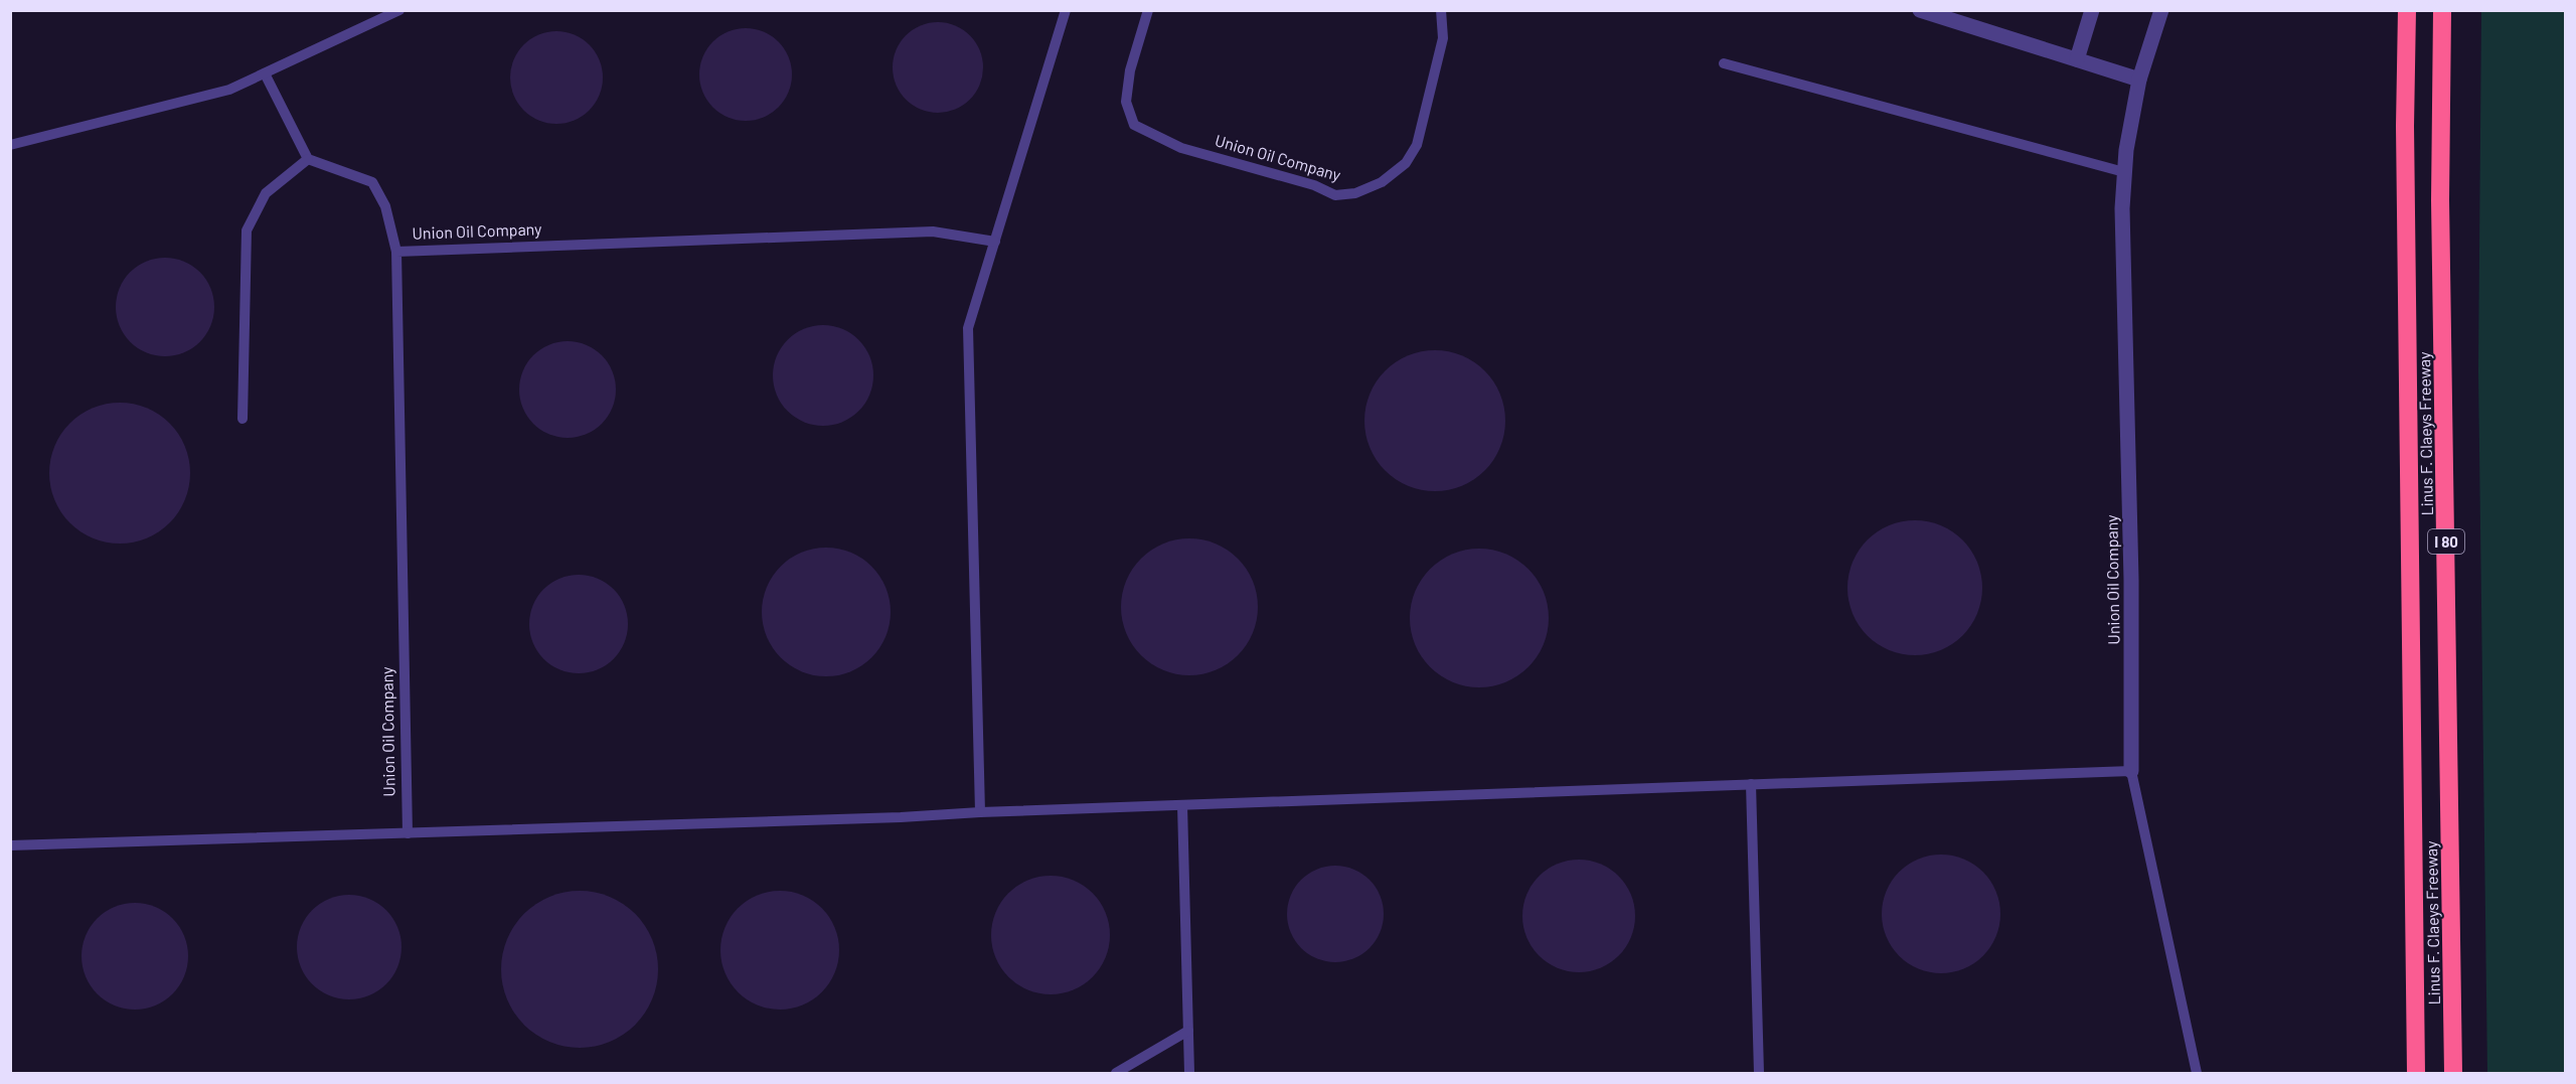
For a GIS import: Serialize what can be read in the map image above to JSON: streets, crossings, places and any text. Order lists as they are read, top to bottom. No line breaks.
{"streets":{"highway":["Linus F. Claeys Freeway","I 80"],"street":["Union Oil Company"]}}
